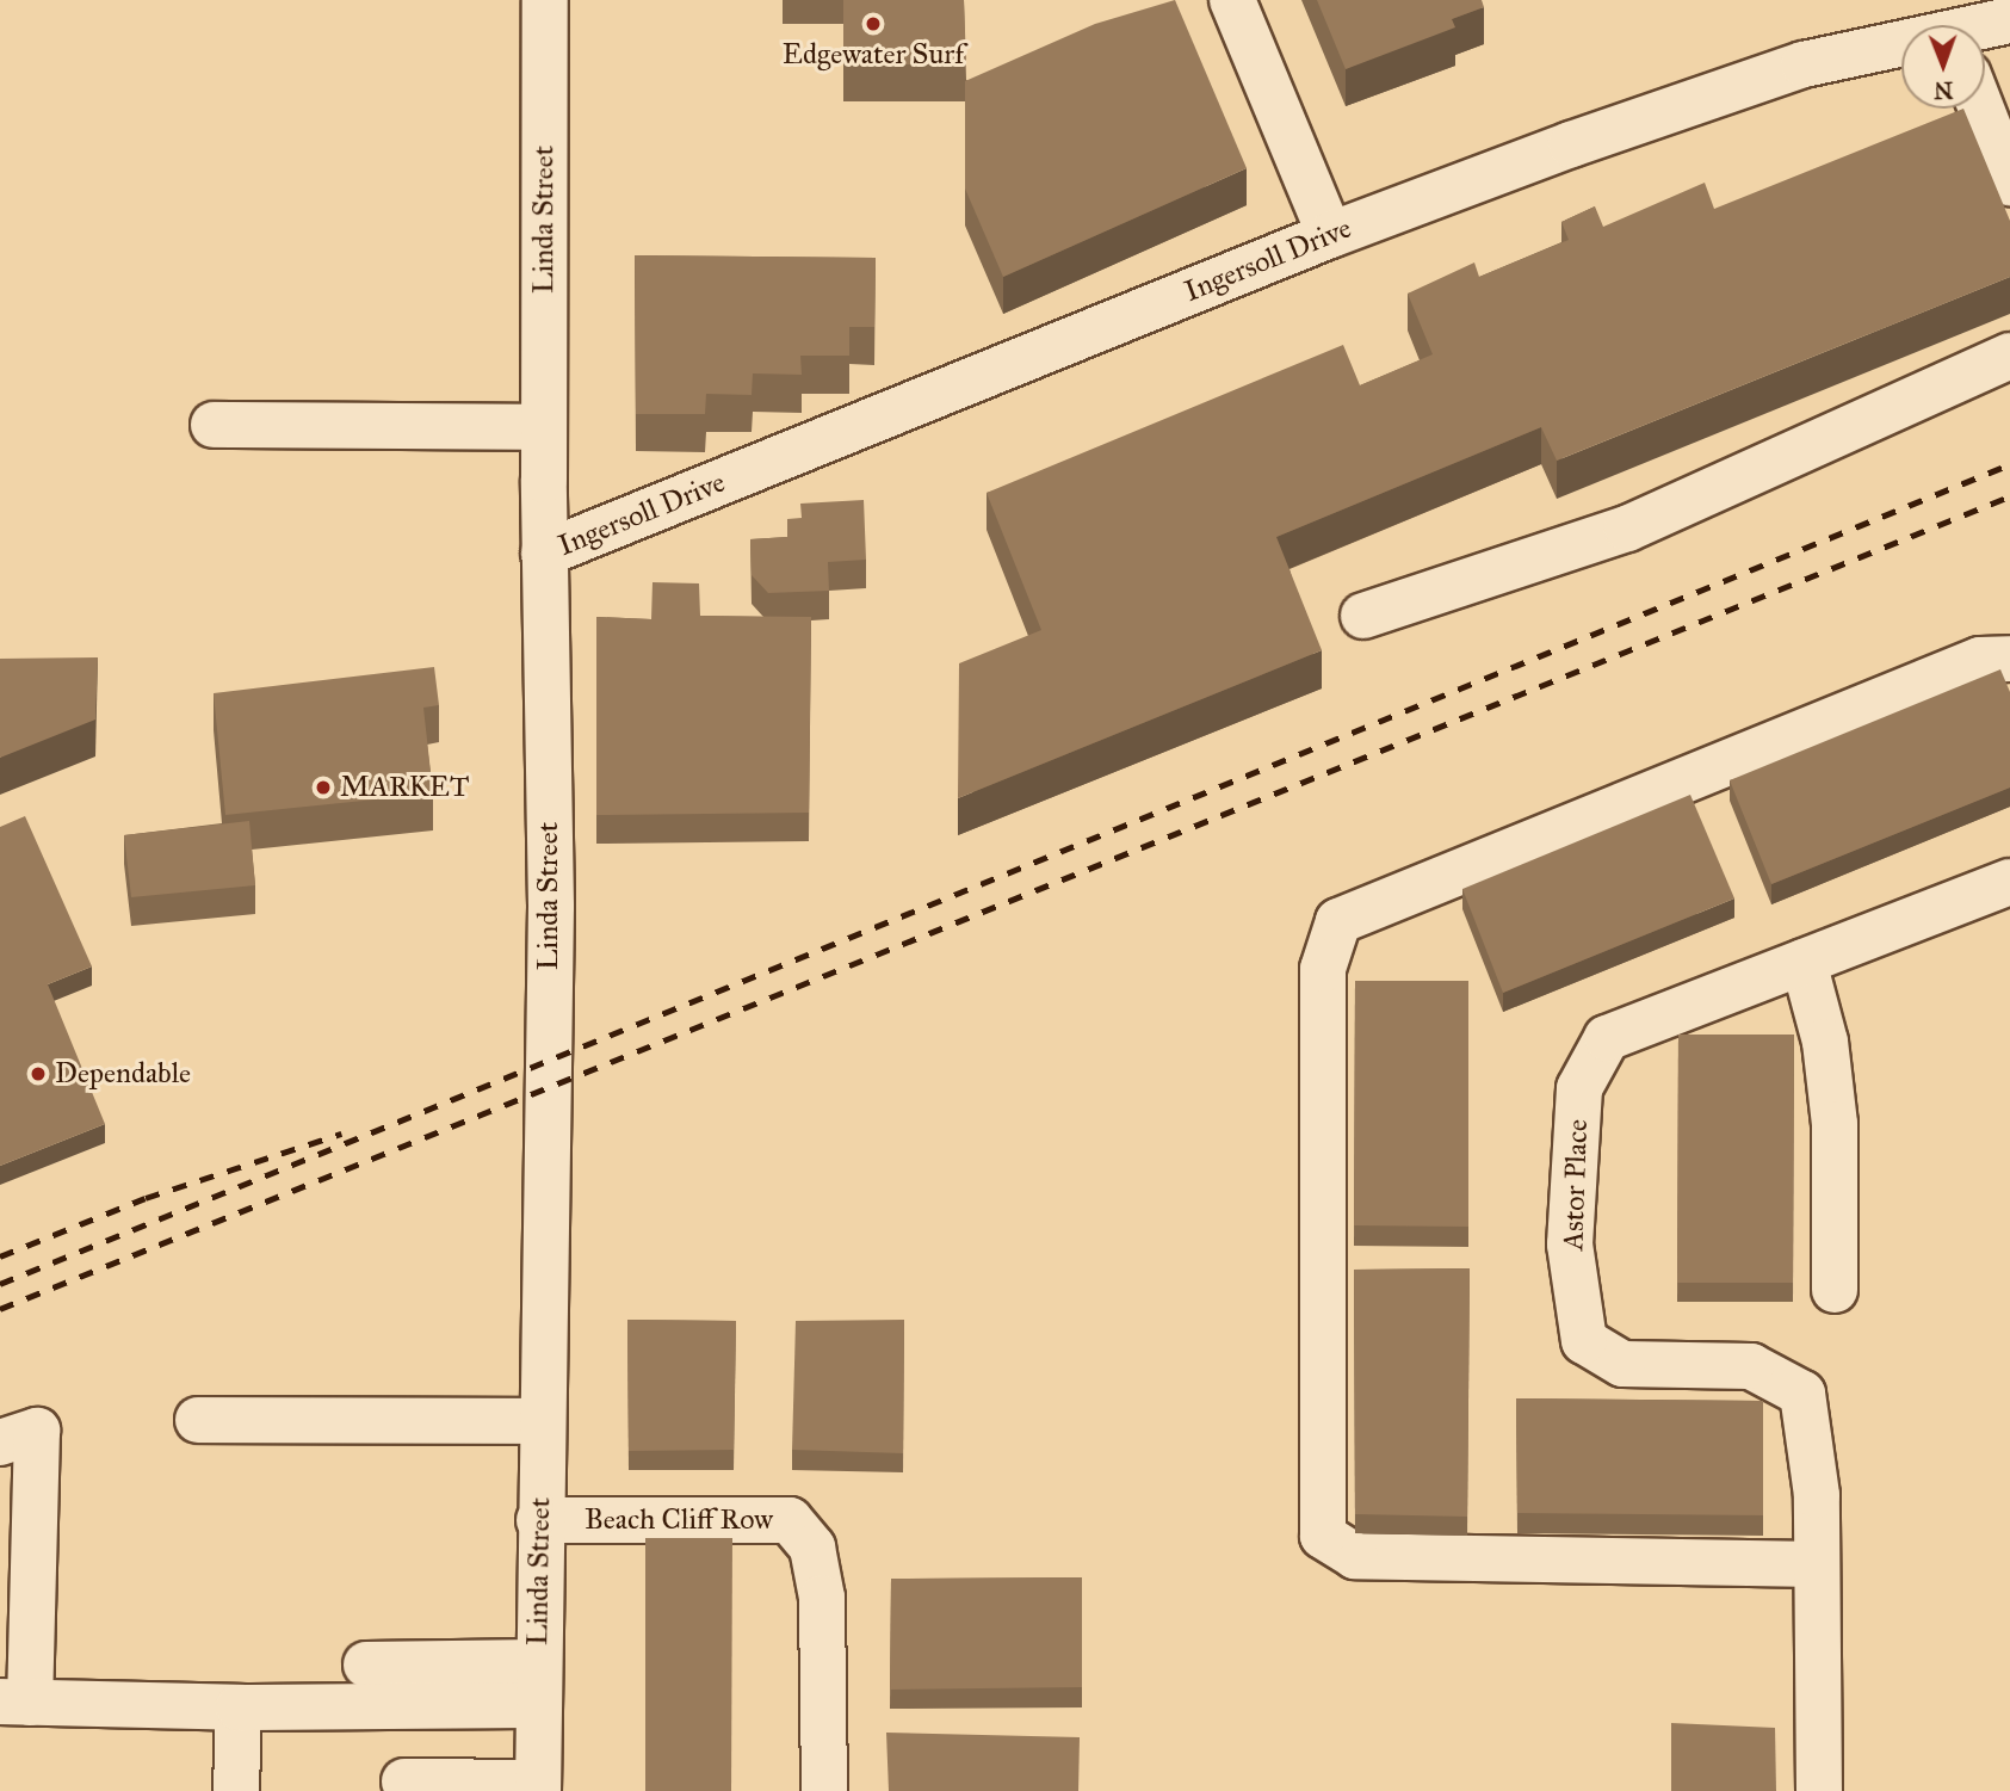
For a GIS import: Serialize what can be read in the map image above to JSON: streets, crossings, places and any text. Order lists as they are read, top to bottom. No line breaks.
{"streets":{"street":["Linda Street","Ingersoll Drive","Astor Place","Beach Cliff Row"]},"crossings":[["Linda Street","Ingersoll Drive"],["Linda Street","Beach Cliff Row"]],"places":["Edgewater Surf","MARKET","Dependable"],"north":"bottom"}
